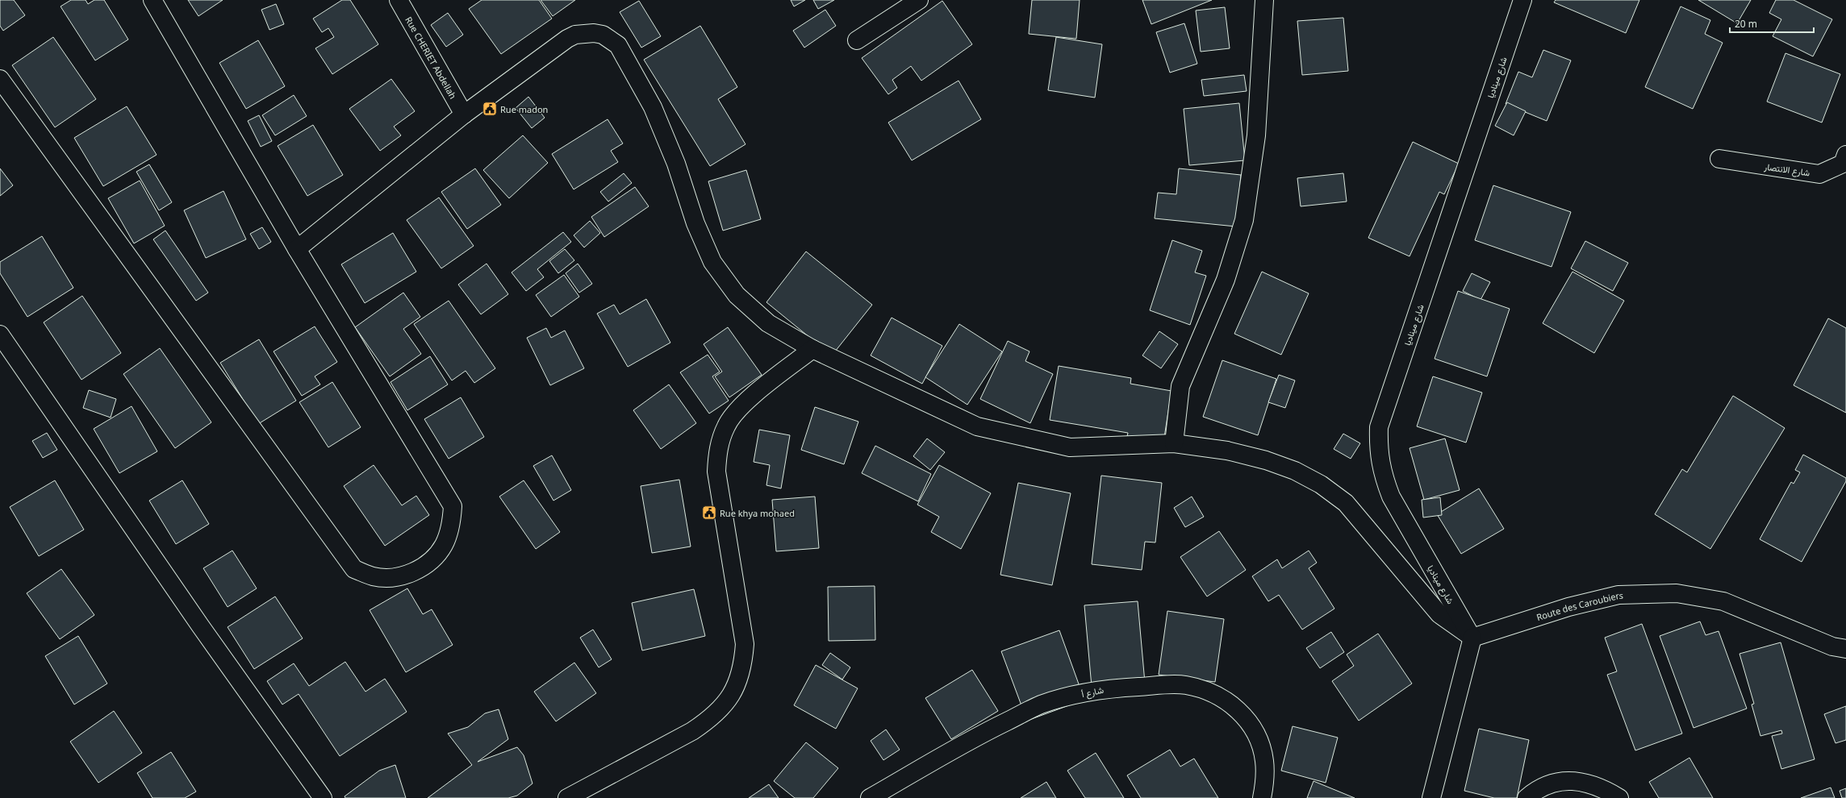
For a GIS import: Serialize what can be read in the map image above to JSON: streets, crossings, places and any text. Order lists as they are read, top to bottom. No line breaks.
{"streets":{"street":["Rue CHERIET Abdellah","شارع ميناديا","شارع الانتصار","Route des Caroubiers","شارع أ"]},"crossings":[["شارع ميناديا","Route des Caroubiers"]],"places":{"public building":["Rue madon","Rue khya mohaed"]},"scale_bar":"20 m"}
